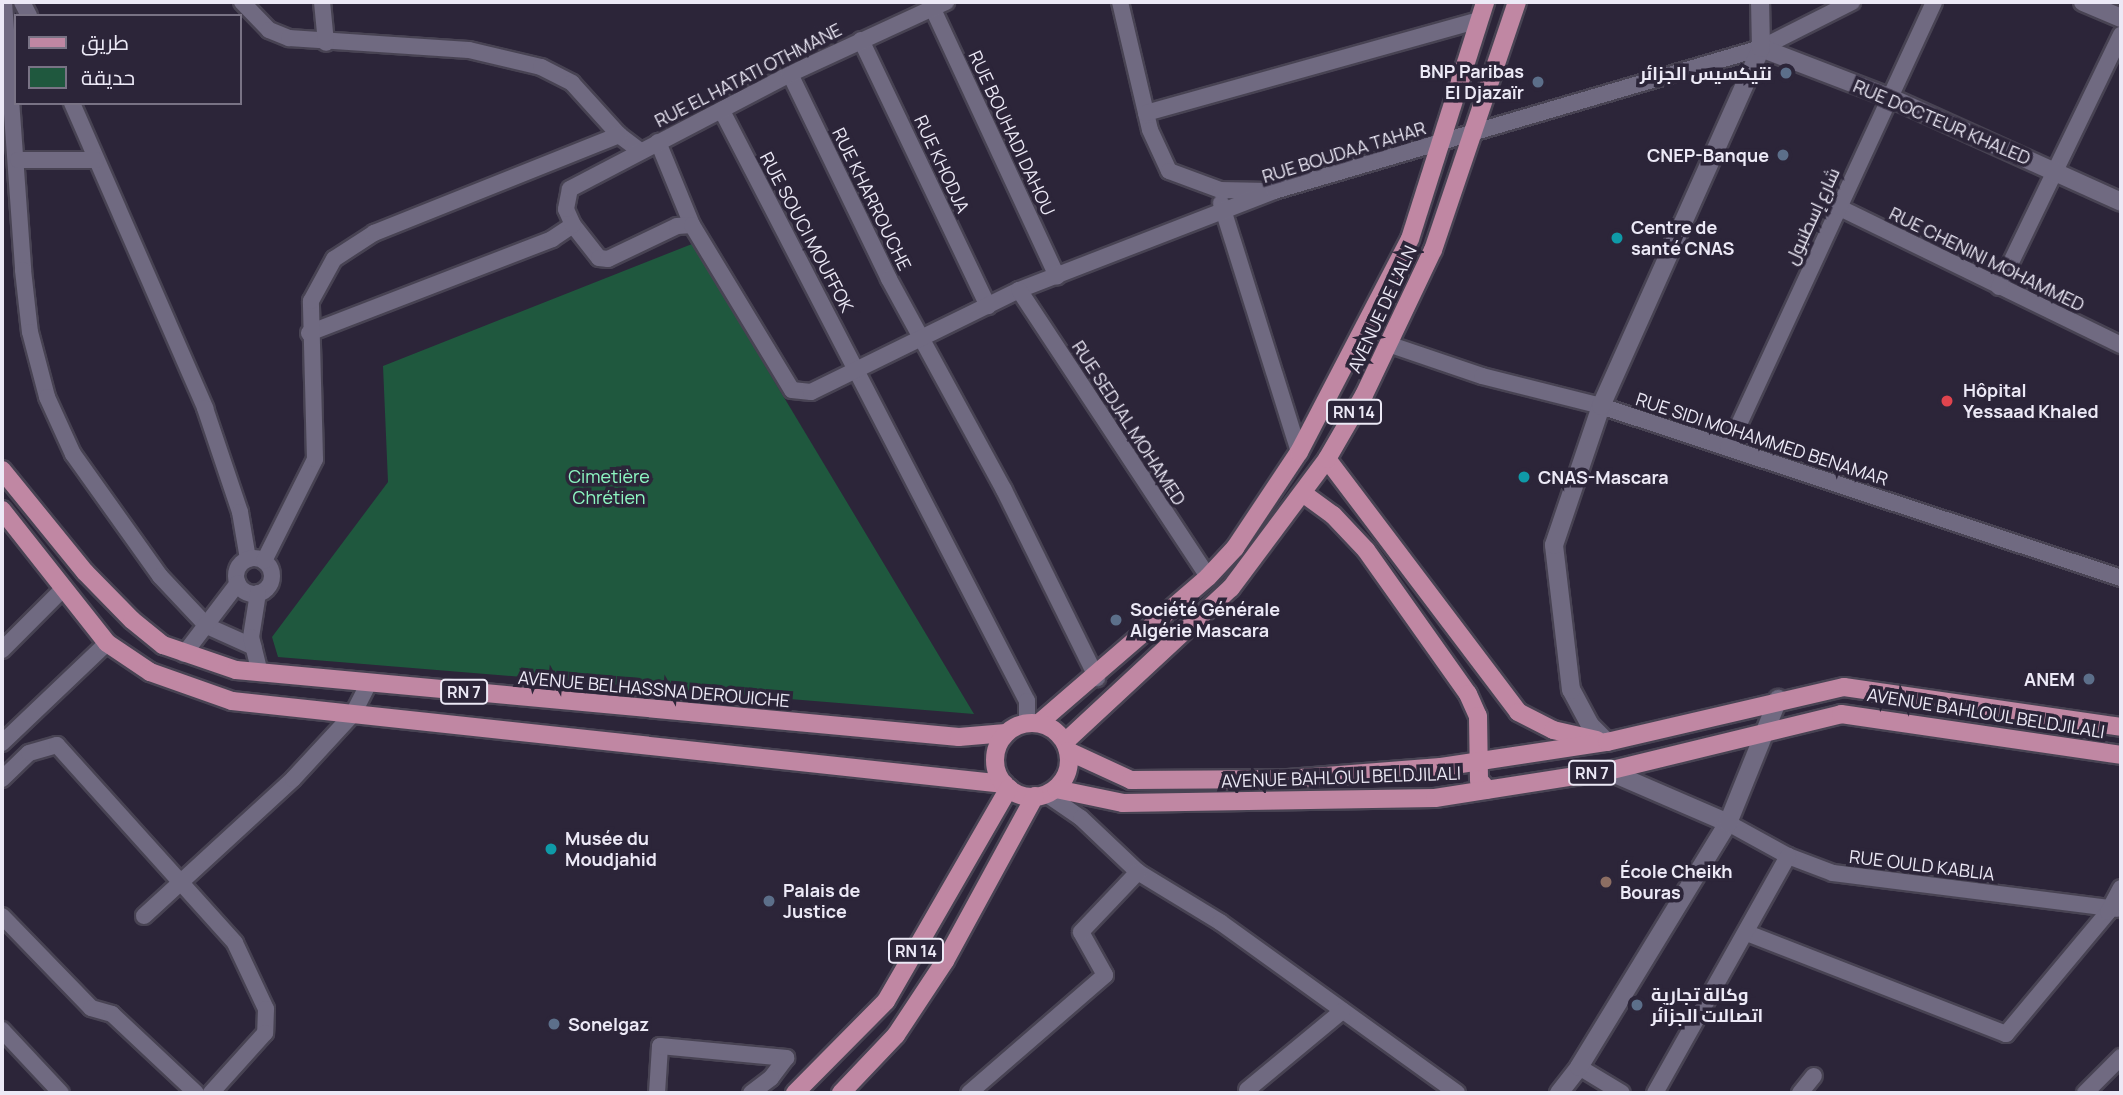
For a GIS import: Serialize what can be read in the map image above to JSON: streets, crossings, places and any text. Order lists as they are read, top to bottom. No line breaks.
{"streets":{"main road":["AVENUE DE L'ALN","RN 14","AVENUE BELHASSNA DEROUICHE","RN 7","AVENUE BAHLOUL BELDJILALI"],"street":["RUE EL HATATI OTHMANE","RUE DOCTEUR KHALED","RUE BOUHADI DAHOU","RUE BOUDAA TAHAR","RUE KHODJA","RUE KHARROUCHE","شارع إسطنبول","RUE SOUCI MOUFFOK","RUE CHENINI MOHAMMED","RUE SEDJAL MOHAMED","RUE SIDI MOHAMMED BENAMAR","RUE OULD KABLIA"]},"crossings":[["RUE EL HATATI OTHMANE","RUE BOUHADI DAHOU"],["RUE EL HATATI OTHMANE","RUE KHODJA"],["RUE EL HATATI OTHMANE","RUE KHARROUCHE"],["RUE EL HATATI OTHMANE","RUE SOUCI MOUFFOK"],["RUE DOCTEUR KHALED","RUE BOUDAA TAHAR"],["RUE DOCTEUR KHALED","شارع إسطنبول"],["RUE BOUHADI DAHOU","RUE BOUDAA TAHAR"],["RUE BOUDAA TAHAR","RUE KHODJA"],["RUE BOUDAA TAHAR","RUE KHARROUCHE"],["RUE BOUDAA TAHAR","RUE SOUCI MOUFFOK"],["RUE BOUDAA TAHAR","AVENUE DE L'ALN"],["RUE BOUDAA TAHAR","RUE SEDJAL MOHAMED"],["RUE KHARROUCHE","AVENUE DE L'ALN"],["شارع إسطنبول","RUE CHENINI MOHAMMED"],["شارع إسطنبول","RUE SIDI MOHAMMED BENAMAR"],["RUE SOUCI MOUFFOK","AVENUE DE L'ALN"],["RUE SOUCI MOUFFOK","RN 14"],["RUE SOUCI MOUFFOK","AVENUE BELHASSNA DEROUICHE"],["RUE SOUCI MOUFFOK","RN 7"],["RUE SOUCI MOUFFOK","AVENUE BAHLOUL BELDJILALI"],["AVENUE DE L'ALN","RN 14"],["AVENUE DE L'ALN","RUE SEDJAL MOHAMED"],["AVENUE DE L'ALN","RUE SIDI MOHAMMED BENAMAR"],["AVENUE DE L'ALN","AVENUE BELHASSNA DEROUICHE"],["AVENUE DE L'ALN","RN 7"],["AVENUE DE L'ALN","AVENUE BAHLOUL BELDJILALI"],["RN 14","AVENUE BELHASSNA DEROUICHE"],["RN 14","RN 7"],["RN 14","AVENUE BAHLOUL BELDJILALI"],["AVENUE BELHASSNA DEROUICHE","RN 7"],["AVENUE BELHASSNA DEROUICHE","AVENUE BAHLOUL BELDJILALI"],["RN 7","AVENUE BAHLOUL BELDJILALI"]],"parks":["Cimetière Chrétien"],"places":["نتيكسيس الجزائر","BNP Paribas El Djazaïr","CNEP-Banque","Centre de santé CNAS","Hôpital Yessaad Khaled","CNAS-Mascara","Société Générale Algérie Mascara","ANEM","Musée du Moudjahid","École Cheikh Bouras","Palais de Justice","وكالة تجارية اتصالات الجزائر","Sonelgaz"],"legend":["طريق","حديقة"]}
